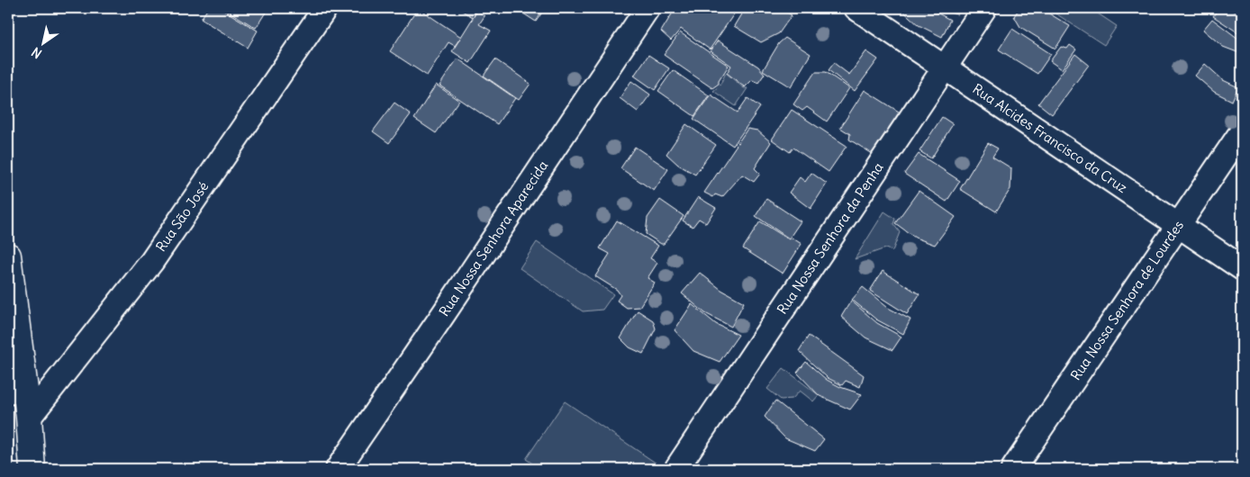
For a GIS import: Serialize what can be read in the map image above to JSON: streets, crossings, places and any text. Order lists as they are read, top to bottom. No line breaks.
{"streets":{"street":["Rua Alcides Francisco da Cruz","Rua São José","Rua Nossa Senhora da Penha","Rua Nossa Senhora Aparecida","Rua Nossa Senhora de Lourdes"]},"crossings":[["Rua Alcides Francisco da Cruz","Rua Nossa Senhora da Penha"],["Rua Alcides Francisco da Cruz","Rua Nossa Senhora de Lourdes"]],"north":"bottom left"}
